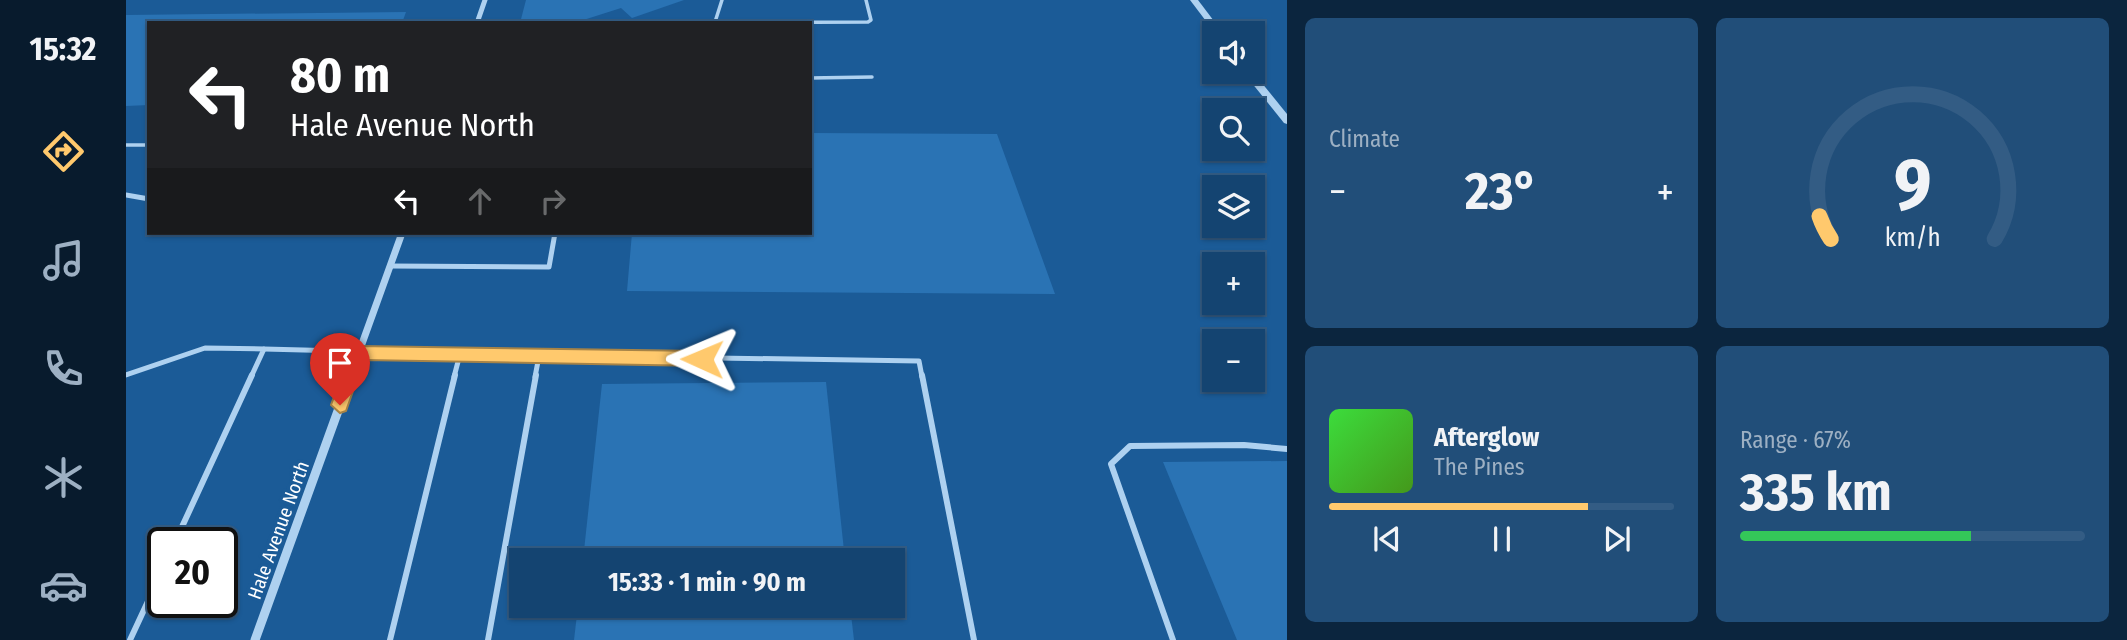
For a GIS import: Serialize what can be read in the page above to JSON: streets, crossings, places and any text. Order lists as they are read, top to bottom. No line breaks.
{"streets":{"street":["Hale Avenue North"]},"page":{"tabs":"15:32","tile":["Climate",["Range · 67%","335 km"]],"map_buttons":["+","−"],"turn":["80 m","Hale Avenue North"],"heat":["−","23°","+"],"song":["Afterglow","The Pines"],"limit":"20","trip":"15:33 · 1 min · 90 m","gauge":["9","km/h"]}}
